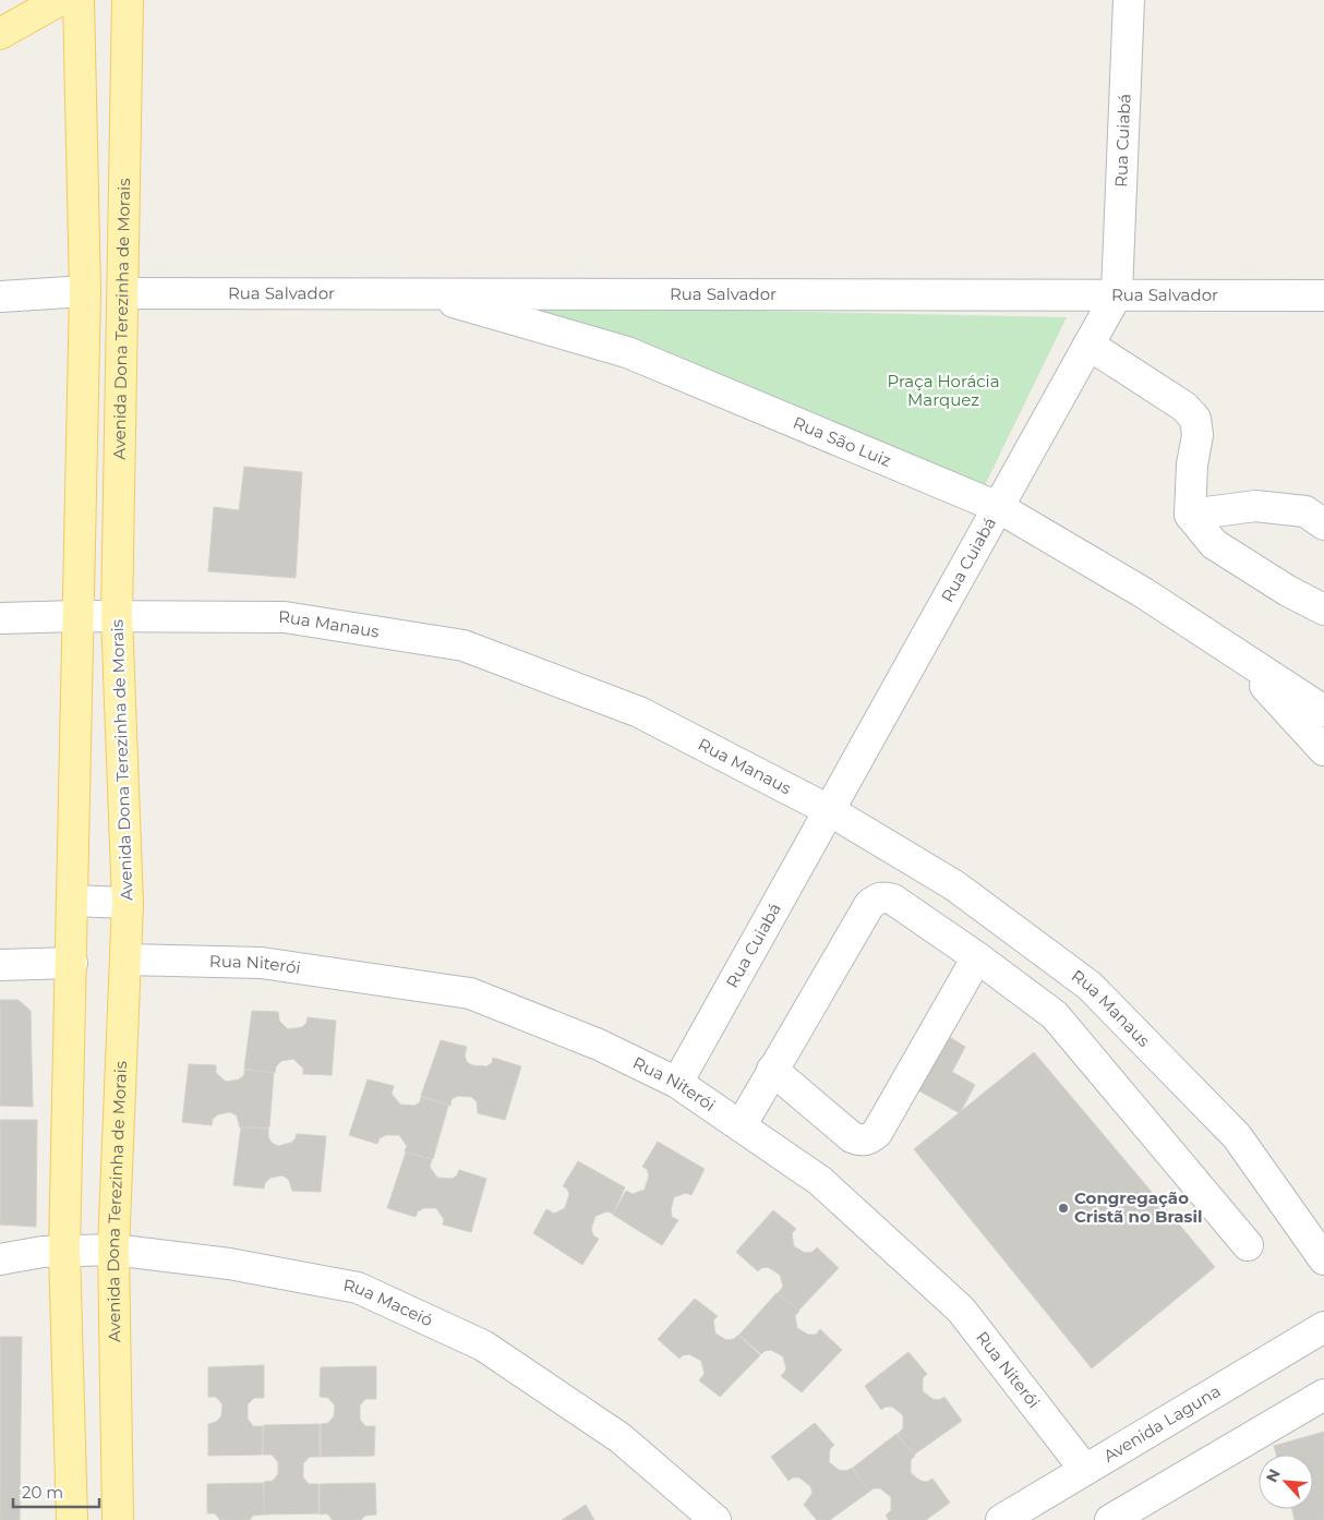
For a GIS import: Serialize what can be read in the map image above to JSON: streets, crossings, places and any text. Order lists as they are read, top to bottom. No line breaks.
{"streets":{"main road":["Avenida Dona Terezinha de Morais"],"street":["Rua Cuiabá","Rua Salvador","Rua São Luiz","Rua Manaus","Rua Niterói","Rua Maceió","Avenida Laguna"]},"crossings":[["Rua Cuiabá","Rua Salvador"],["Rua Cuiabá","Rua São Luiz"],["Rua Cuiabá","Rua Manaus"],["Rua Cuiabá","Rua Niterói"],["Rua Salvador","Avenida Dona Terezinha de Morais"],["Rua Salvador","Rua São Luiz"],["Avenida Dona Terezinha de Morais","Rua Manaus"],["Avenida Dona Terezinha de Morais","Rua Niterói"],["Avenida Dona Terezinha de Morais","Rua Maceió"],["Rua Niterói","Avenida Laguna"]],"parks":["Praça Horácia Marquez"],"places":["Congregação Cristã no Brasil"],"scale_bar":"20 m","north":"top left"}
